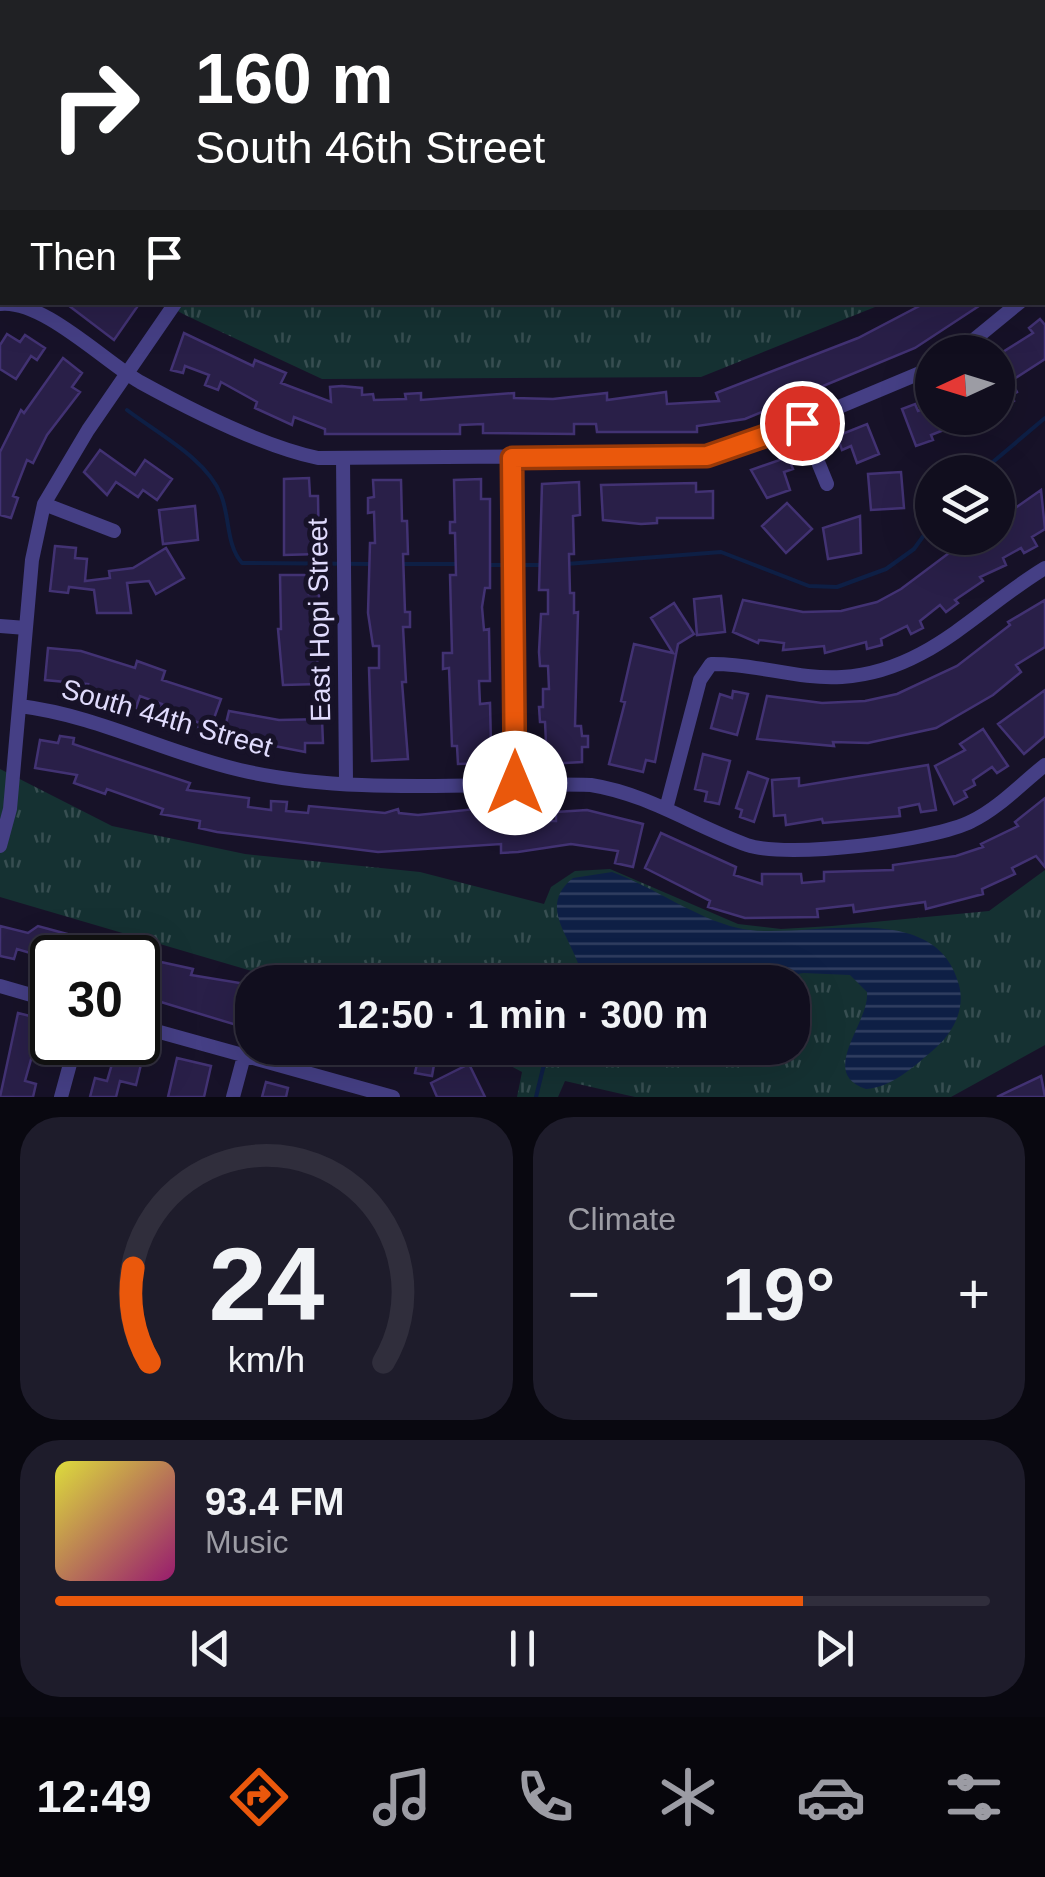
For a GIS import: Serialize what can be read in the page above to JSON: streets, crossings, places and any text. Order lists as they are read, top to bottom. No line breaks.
{"streets":{"street":["East Hopi Street","South 44th Street"]},"crossings":[["East Hopi Street","South 44th Street"]],"north":"left","page":{"turn":["160 m","South 46th Street"],"then":"Then","limit":"30","trip":"12:50 · 1 min · 300 m","tile":"Climate","heat":["−","19°","+"],"song":["93.4 FM","Music"],"tabs":"12:49","gauge":["24","km/h"]}}
